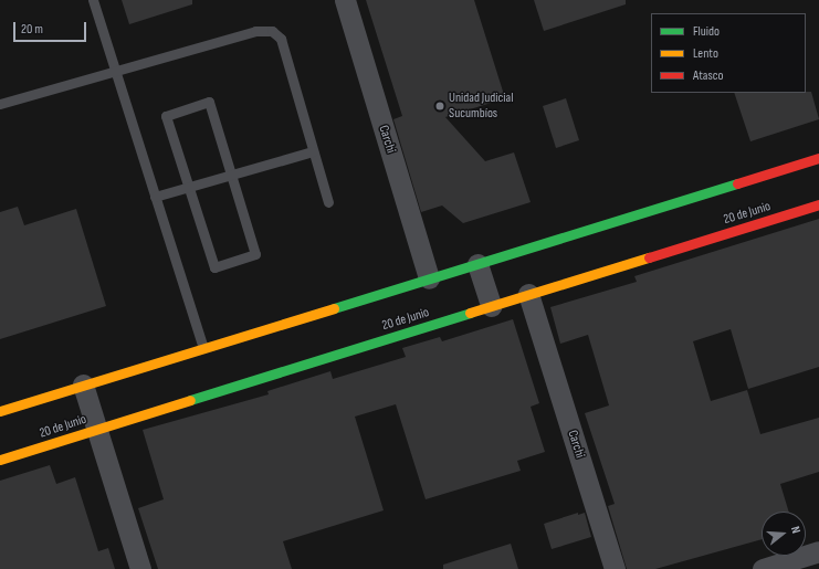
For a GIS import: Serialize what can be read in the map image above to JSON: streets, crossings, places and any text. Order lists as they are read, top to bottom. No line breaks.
{"streets":{"street":["Carchi","20 de Junio"]},"crossings":[["Carchi","20 de Junio"]],"places":["Unidad Judicial Sucumbíos"],"legend":["Fluido","Lento","Atasco"],"scale_bar":"20 m","north":"right"}
